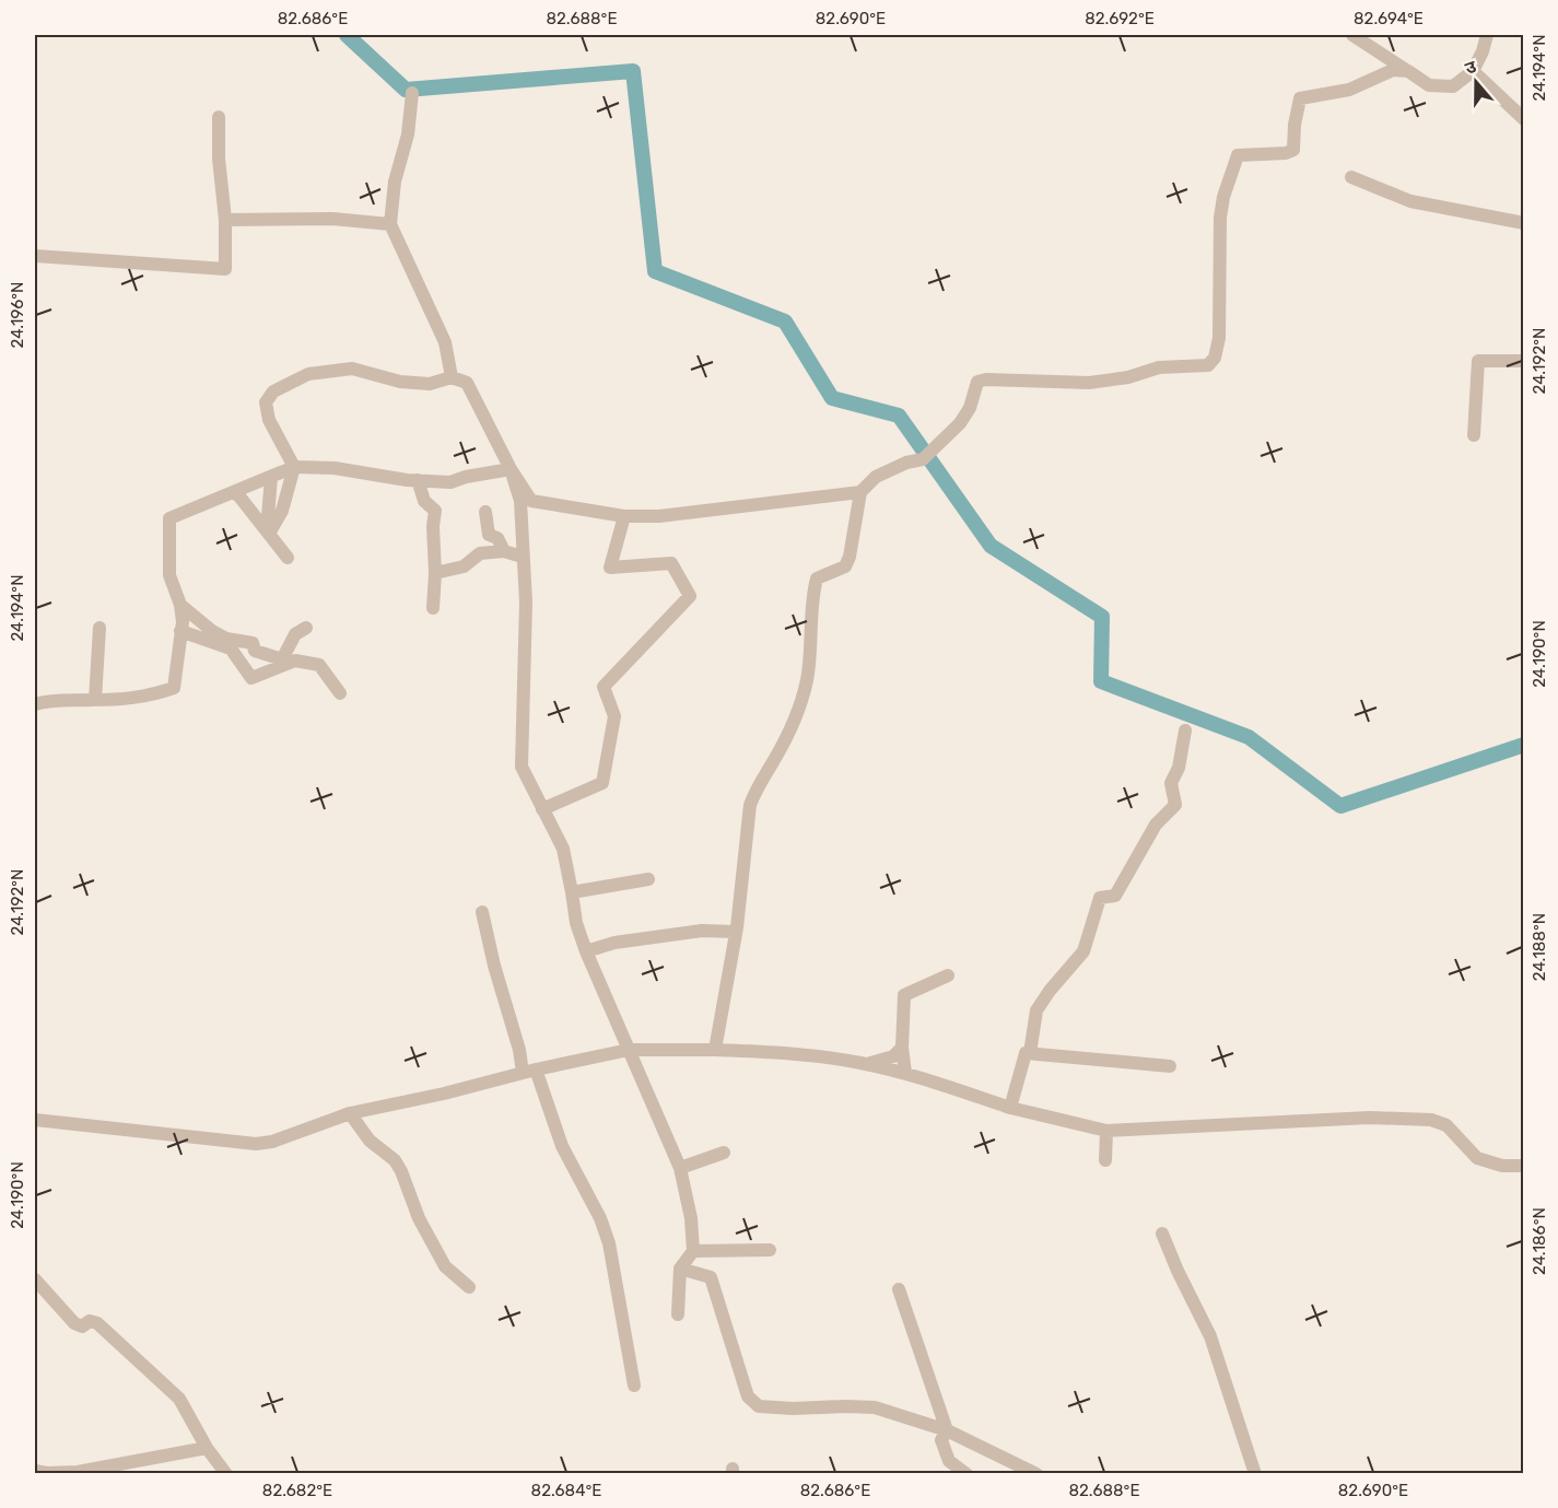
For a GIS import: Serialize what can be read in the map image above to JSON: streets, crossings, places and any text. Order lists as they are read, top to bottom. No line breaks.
{"north":"top","coordinates":["82.686°E","82.688°E","82.690°E","82.692°E","82.694°E","24.194°N","24.196°N","24.192°N","24.190°N","24.188°N","24.186°N","82.682°E","82.684°E"]}
